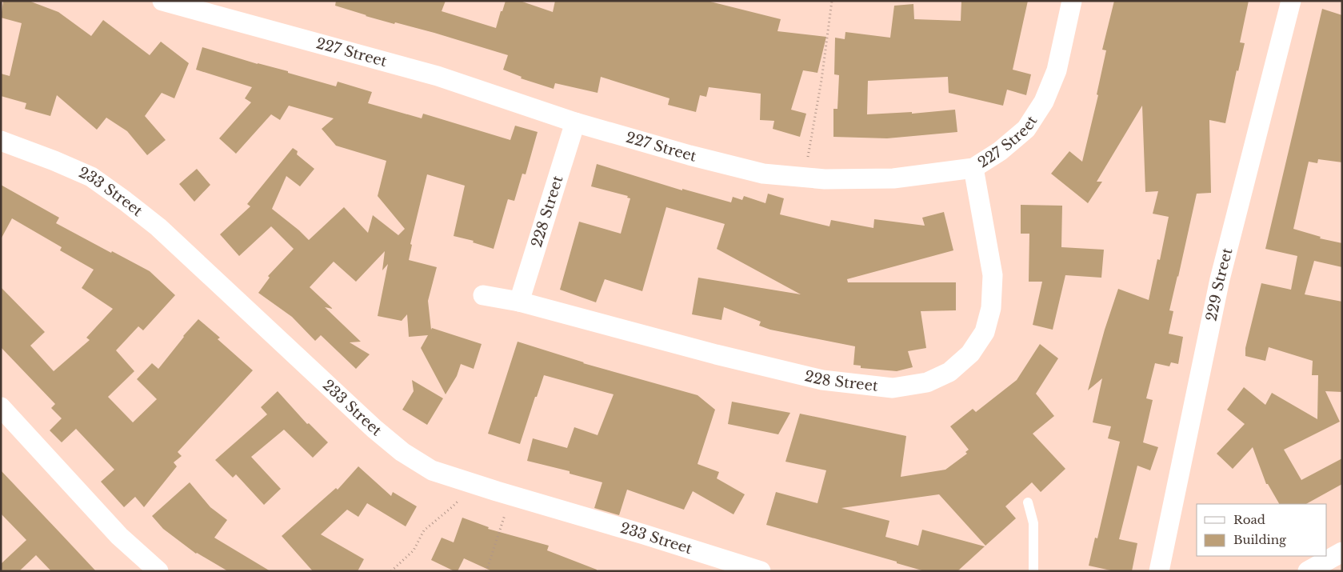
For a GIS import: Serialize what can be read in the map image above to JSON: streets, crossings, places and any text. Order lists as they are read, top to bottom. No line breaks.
{"streets":{"street":["227 Street","233 Street","228 Street","229 Street"]},"crossings":[["227 Street","228 Street"]],"legend":["Road","Building"]}
